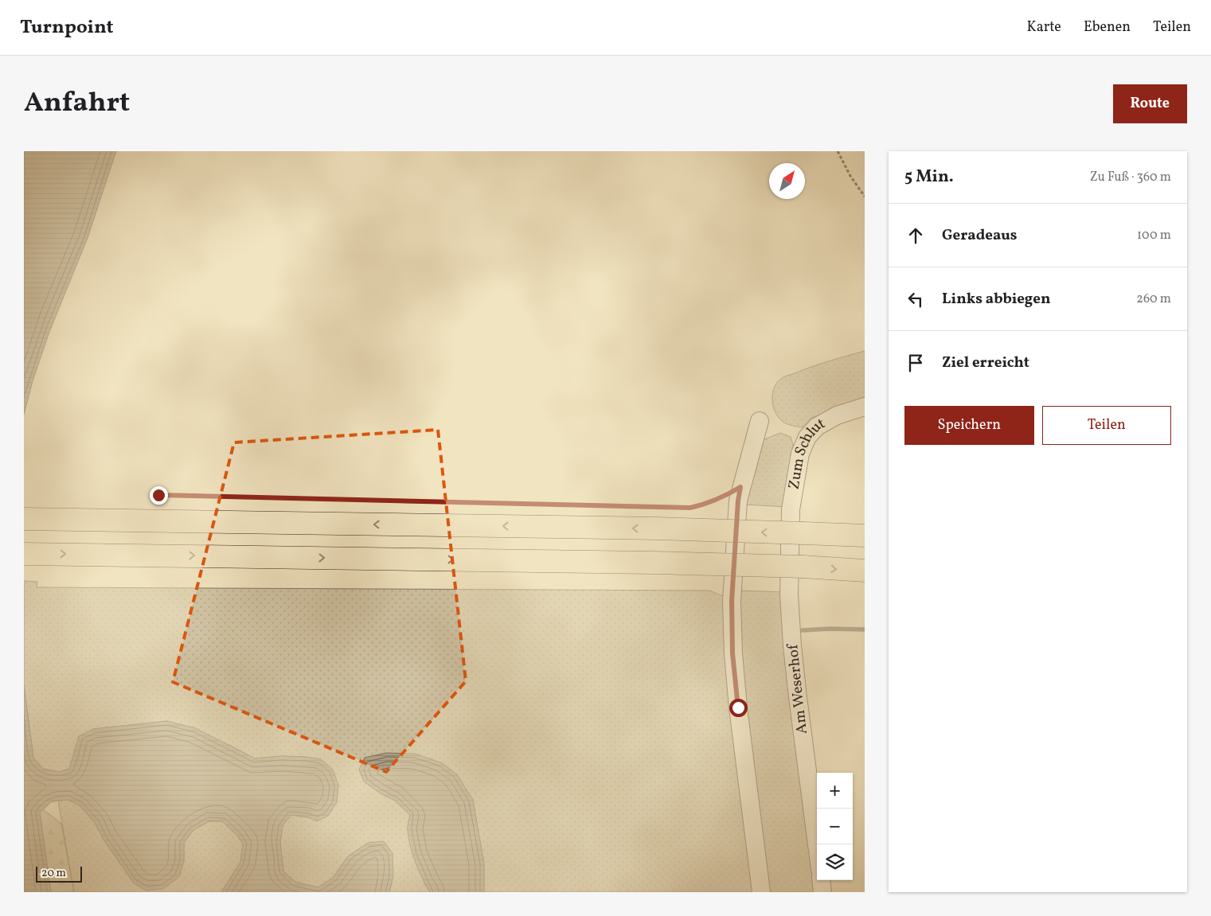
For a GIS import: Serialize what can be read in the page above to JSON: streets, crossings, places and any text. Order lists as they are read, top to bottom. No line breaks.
{"streets":{"street":["Zum Schlut","Am Weserhof"]},"crossings":[["Zum Schlut","Am Weserhof"]],"scale_bar":"20 m","north":"top right","page":{"header":"Turnpoint","nav":["Karte","Ebenen","Teilen"],"title":"Anfahrt","buttons":["Route",["Speichern","Teilen"]],"heading":["5 Min.","Zu Fuß · 360 m"],"list":[["Geradeaus","100 m"],["Links abbiegen","260 m"],"Ziel erreicht"],"map_buttons":["+","−"],"scale":"20 m"}}
